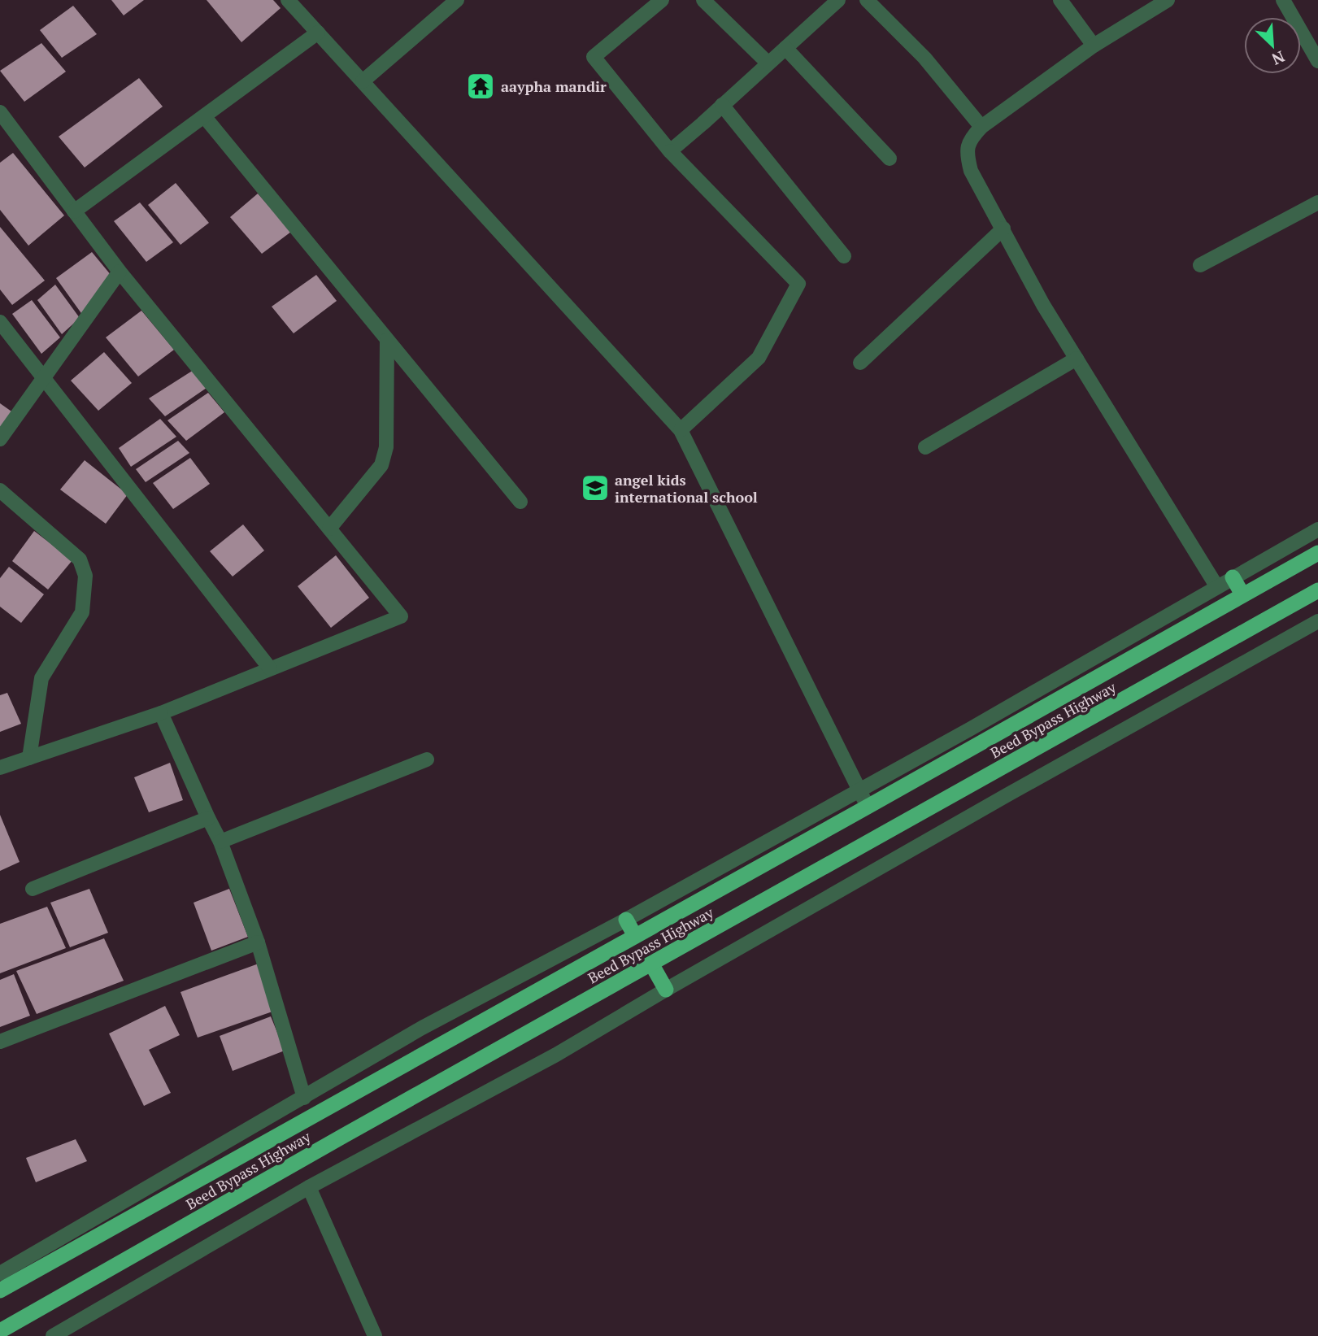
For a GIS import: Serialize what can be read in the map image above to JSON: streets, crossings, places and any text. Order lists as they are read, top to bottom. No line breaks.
{"streets":{"highway":["Beed Bypass Highway"]},"places":{"temple":["aaypha mandir"],"school or university":["angel kids international school"]},"north":"bottom right"}
